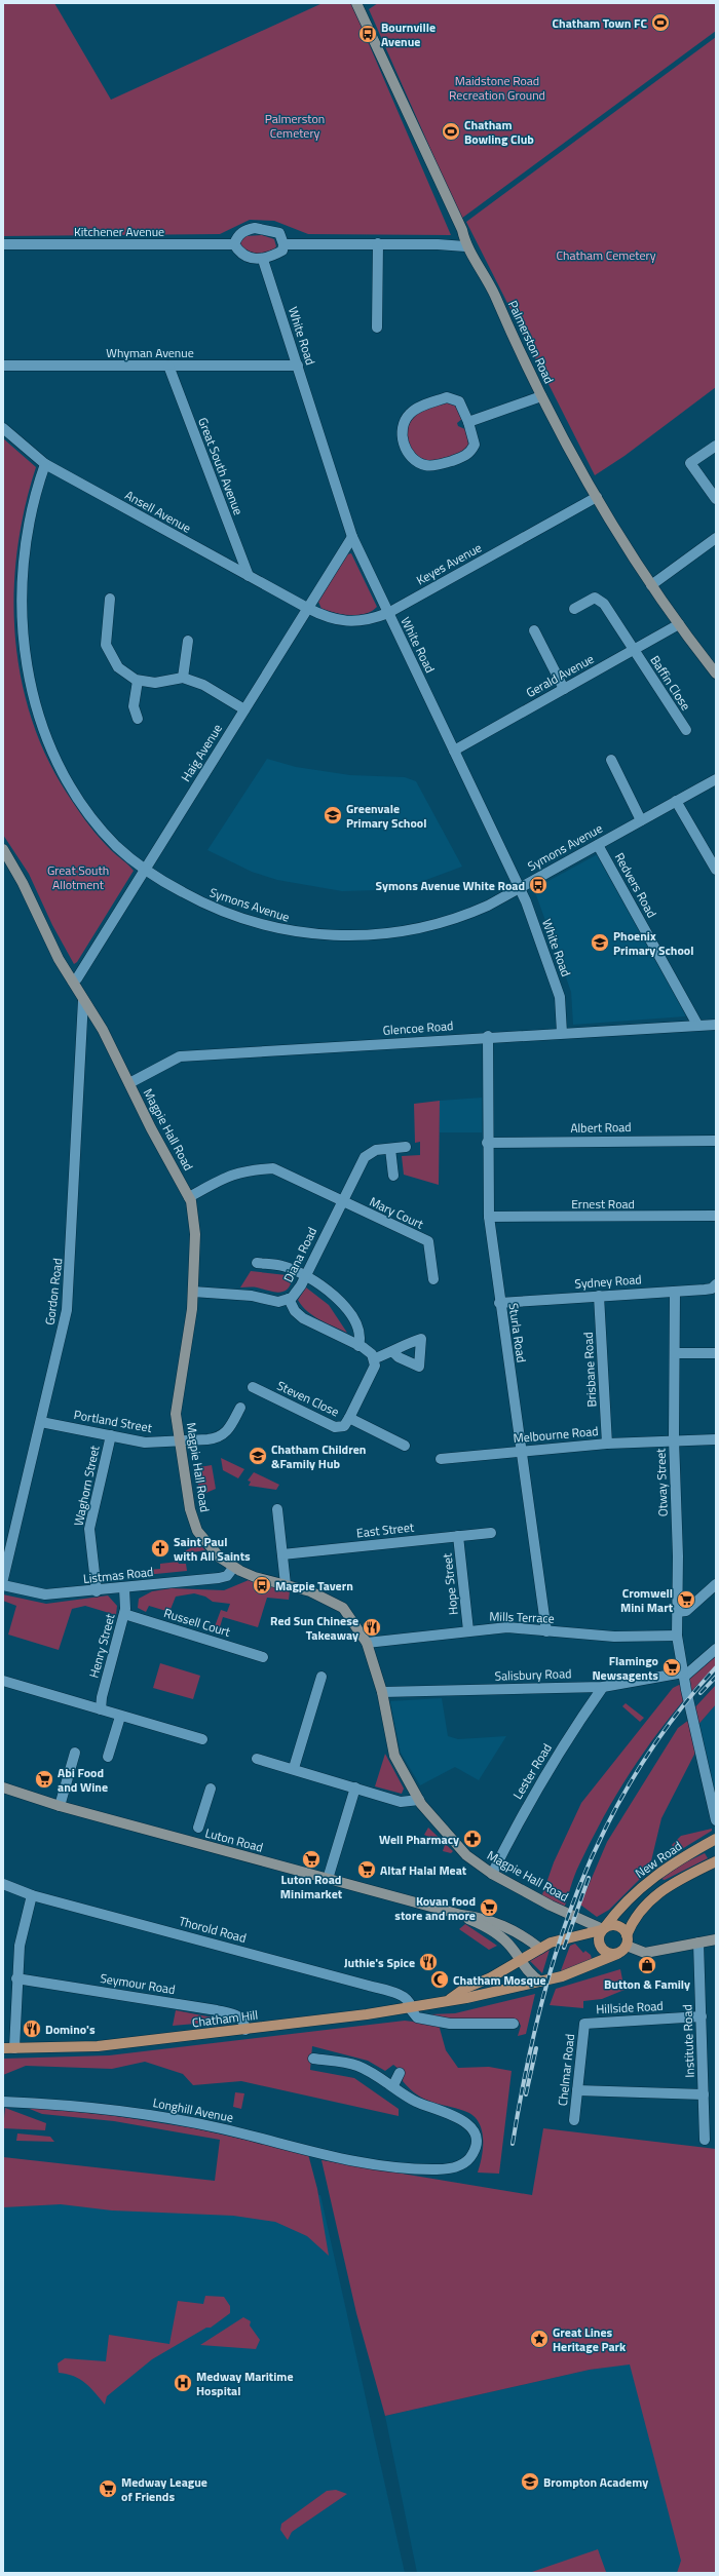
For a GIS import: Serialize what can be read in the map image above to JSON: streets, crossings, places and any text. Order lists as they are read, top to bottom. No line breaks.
{"streets":{"main road":["New Road","Chatham Hill"],"street":["Kitchener Avenue","White Road","Palmerston Road","Whyman Avenue","Great South Avenue","Ansell Avenue","Keyes Avenue","Gerald Avenue","Baffin Close","Haig Avenue","Symons Avenue","Redvers Road","Glencoe Road","Albert Road","Magpie Hall Road","Ernest Road","Mary Court","Diana Road","Sydney Road","Gordon Road","Sturla Road","Brisbane Road","Steven Close","Portland Street","Melbourne Road","Otway Street","Waghorn Street","East Street","Listmas Road","Hope Street","Mills Terrace","Russell Court","Henry Street","Salisbury Road","Lester Road","Luton Road","Thorold Road","Seymour Road","Hillside Road","Institute Road","Chelmar Road","Longhill Avenue"]},"crossings":[["Kitchener Avenue","White Road"],["White Road","Whyman Avenue"],["White Road","Keyes Avenue"],["White Road","Gerald Avenue"],["White Road","Haig Avenue"],["White Road","Symons Avenue"],["White Road","Glencoe Road"],["Palmerston Road","Keyes Avenue"],["Palmerston Road","Gerald Avenue"],["Whyman Avenue","Great South Avenue"],["Great South Avenue","Ansell Avenue"],["Ansell Avenue","Keyes Avenue"],["Ansell Avenue","Haig Avenue"],["Ansell Avenue","Symons Avenue"],["Keyes Avenue","Haig Avenue"],["Gerald Avenue","Baffin Close"],["Haig Avenue","Symons Avenue"],["Haig Avenue","Magpie Hall Road"],["Symons Avenue","Redvers Road"],["Redvers Road","Glencoe Road"],["Glencoe Road","Magpie Hall Road"],["Glencoe Road","Sturla Road"],["Albert Road","Sturla Road"],["Magpie Hall Road","Diana Road"],["Magpie Hall Road","Gordon Road"],["Magpie Hall Road","Portland Street"],["Magpie Hall Road","Listmas Road"],["Magpie Hall Road","Mills Terrace"],["Magpie Hall Road","Salisbury Road"],["Magpie Hall Road","Lester Road"],["Magpie Hall Road","New Road"],["Magpie Hall Road","Chatham Hill"],["Ernest Road","Sturla Road"],["Mary Court","Diana Road"],["Sydney Road","Sturla Road"],["Sydney Road","Brisbane Road"],["Sydney Road","Otway Street"],["Gordon Road","Portland Street"],["Sturla Road","Melbourne Road"],["Sturla Road","Mills Terrace"],["Brisbane Road","Melbourne Road"],["Portland Street","Waghorn Street"],["Melbourne Road","Otway Street"],["Otway Street","Mills Terrace"],["Otway Street","Salisbury Road"],["Waghorn Street","Listmas Road"],["East Street","Hope Street"],["Listmas Road","Henry Street"],["Hope Street","Mills Terrace"],["Russell Court","Henry Street"],["Salisbury Road","Lester Road"],["Luton Road","Chatham Hill"],["New Road","Chatham Hill"],["Thorold Road","Chatham Hill"],["Seymour Road","Chatham Hill"],["Hillside Road","Institute Road"],["Hillside Road","Chelmar Road"]],"parks":["Maidstone Road Recreation Ground","Palmerston Cemetery","Chatham Cemetery","Great South Allotment"],"places":{"sports":["Chatham Town FC","Chatham Bowling Club"],"bus stop":["Bournville Avenue","Symons Avenue White Road","Magpie Tavern"],"school or university":["Greenvale Primary School","Phoenix Primary School","Chatham Children &Family Hub","Brompton Academy"],"church":["Saint Paul with All Saints"],"supermarket":["Cromwell Mini Mart","Flamingo Newsagents","Abi Food and Wine","Luton Road Minimarket","Altaf Halal Meat","Kovan food store and more","Medway League of Friends"],"restaurant":["Red Sun Chinese Takeaway","Juthie's Spice","Domino's"],"pharmacy":["Well Pharmacy"],"shop":["Button & Family"],"mosque":["Chatham Mosque"],"place":["Great Lines Heritage Park"],"hospital":["Medway Maritime Hospital"]}}
